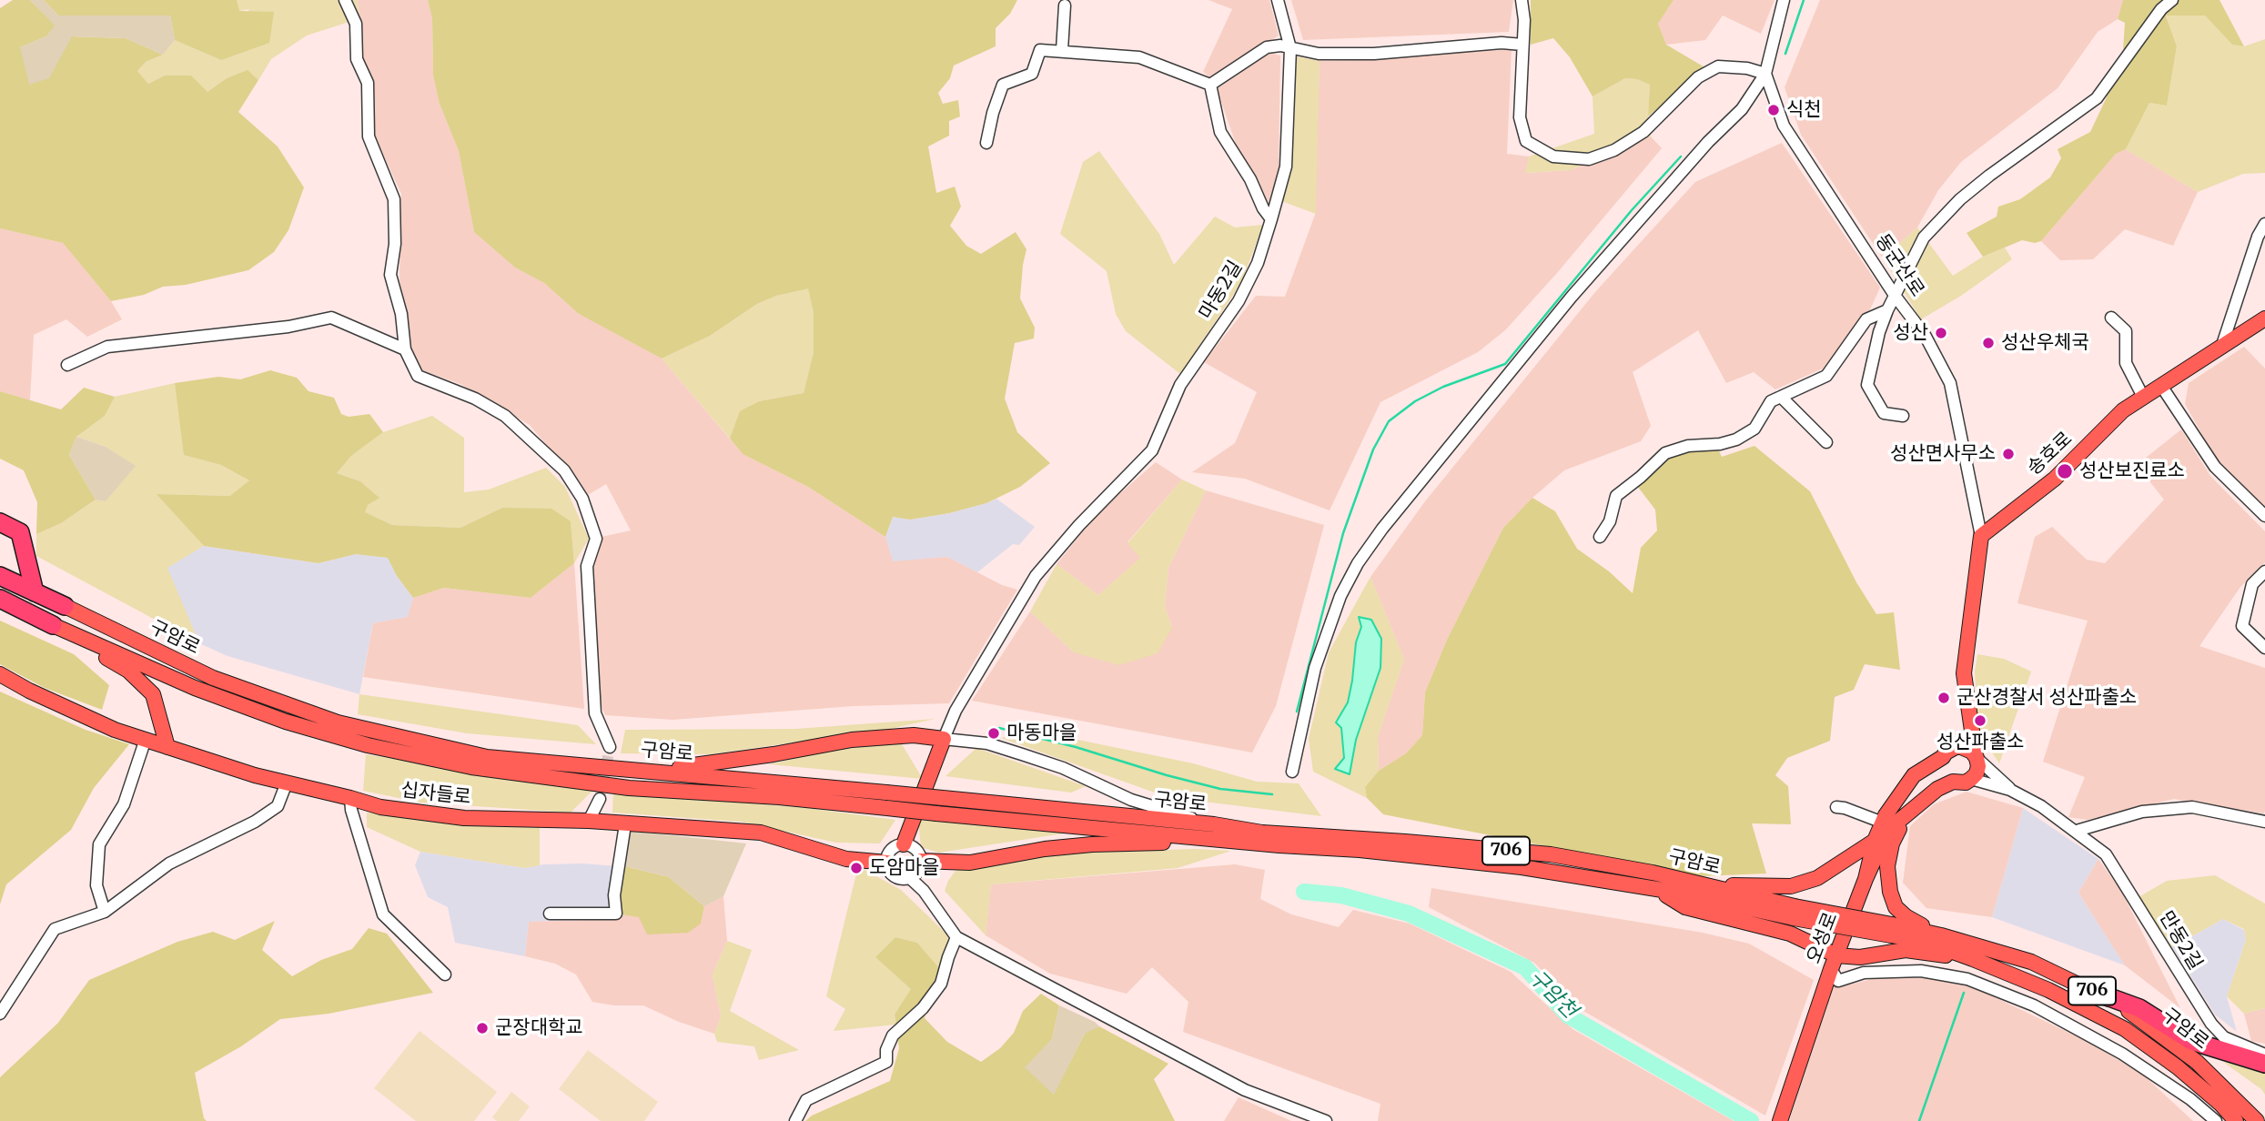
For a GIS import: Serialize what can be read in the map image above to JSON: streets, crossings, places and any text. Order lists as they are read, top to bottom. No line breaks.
{"streets":{"main road":["동군산로","송호로","구암로","십자들로","706","오성로"],"street":["마동2길","만동2길"]},"crossings":[["동군산로","송호로"],["마동2길","706"],["구암로","706"],["십자들로","706"]],"water":["구암천"],"places":["식천","성산","성산우체국","성산면사무소","성산보진료소","군산경찰서 성산파출소","성산파출소","마동마을","도암마을","군장대학교"]}
